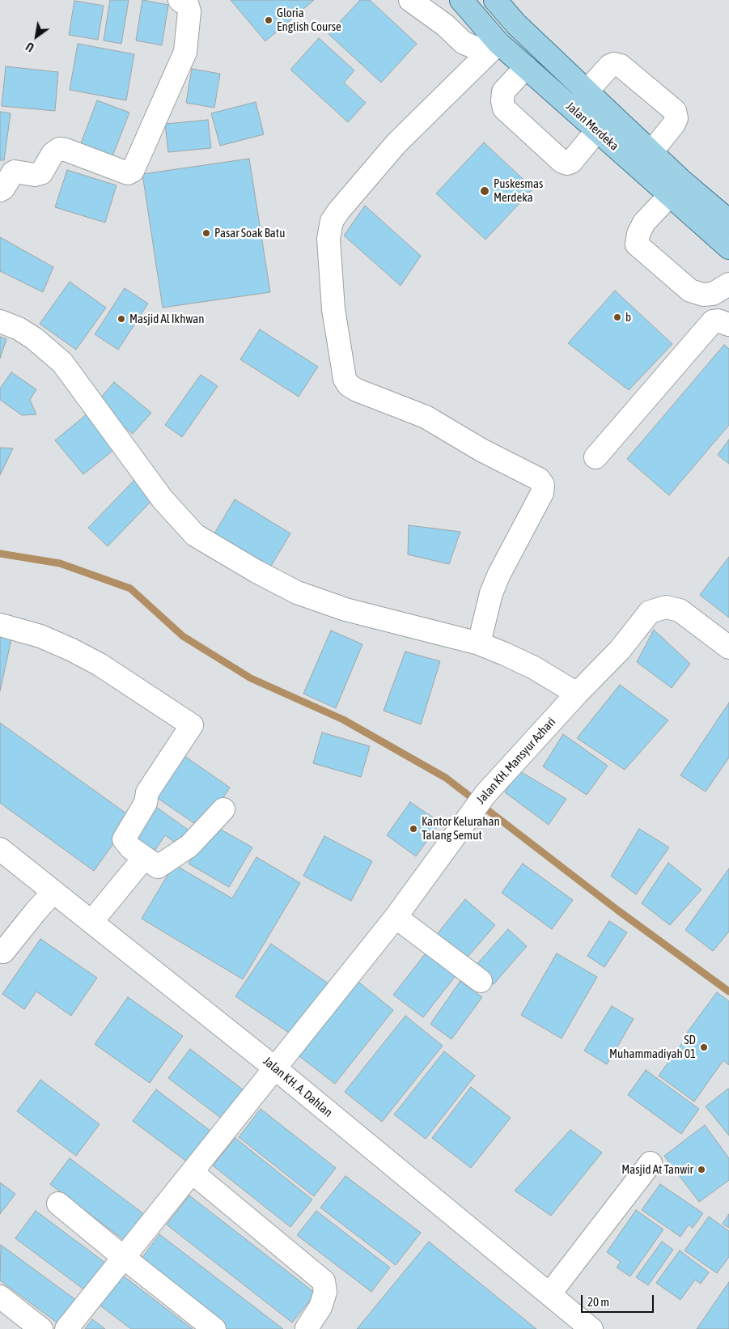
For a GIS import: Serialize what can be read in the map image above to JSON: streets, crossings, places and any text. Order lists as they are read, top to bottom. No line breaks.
{"streets":{"main road":["Jalan Merdeka"],"street":["Jalan KH. Mansyur Azhari","Jalan KH. A. Dahlan"]},"crossings":[["Jalan KH. Mansyur Azhari","Jalan KH. A. Dahlan"]],"places":["Gloria English Course","Puskesmas Merdeka","Pasar Soak Batu","b","Masjid Al Ikhwan","Kantor Kelurahan Talang Semut","SD Muhammadiyah 01","Masjid At Tanwir"],"scale_bar":"20 m","north":"bottom left"}
